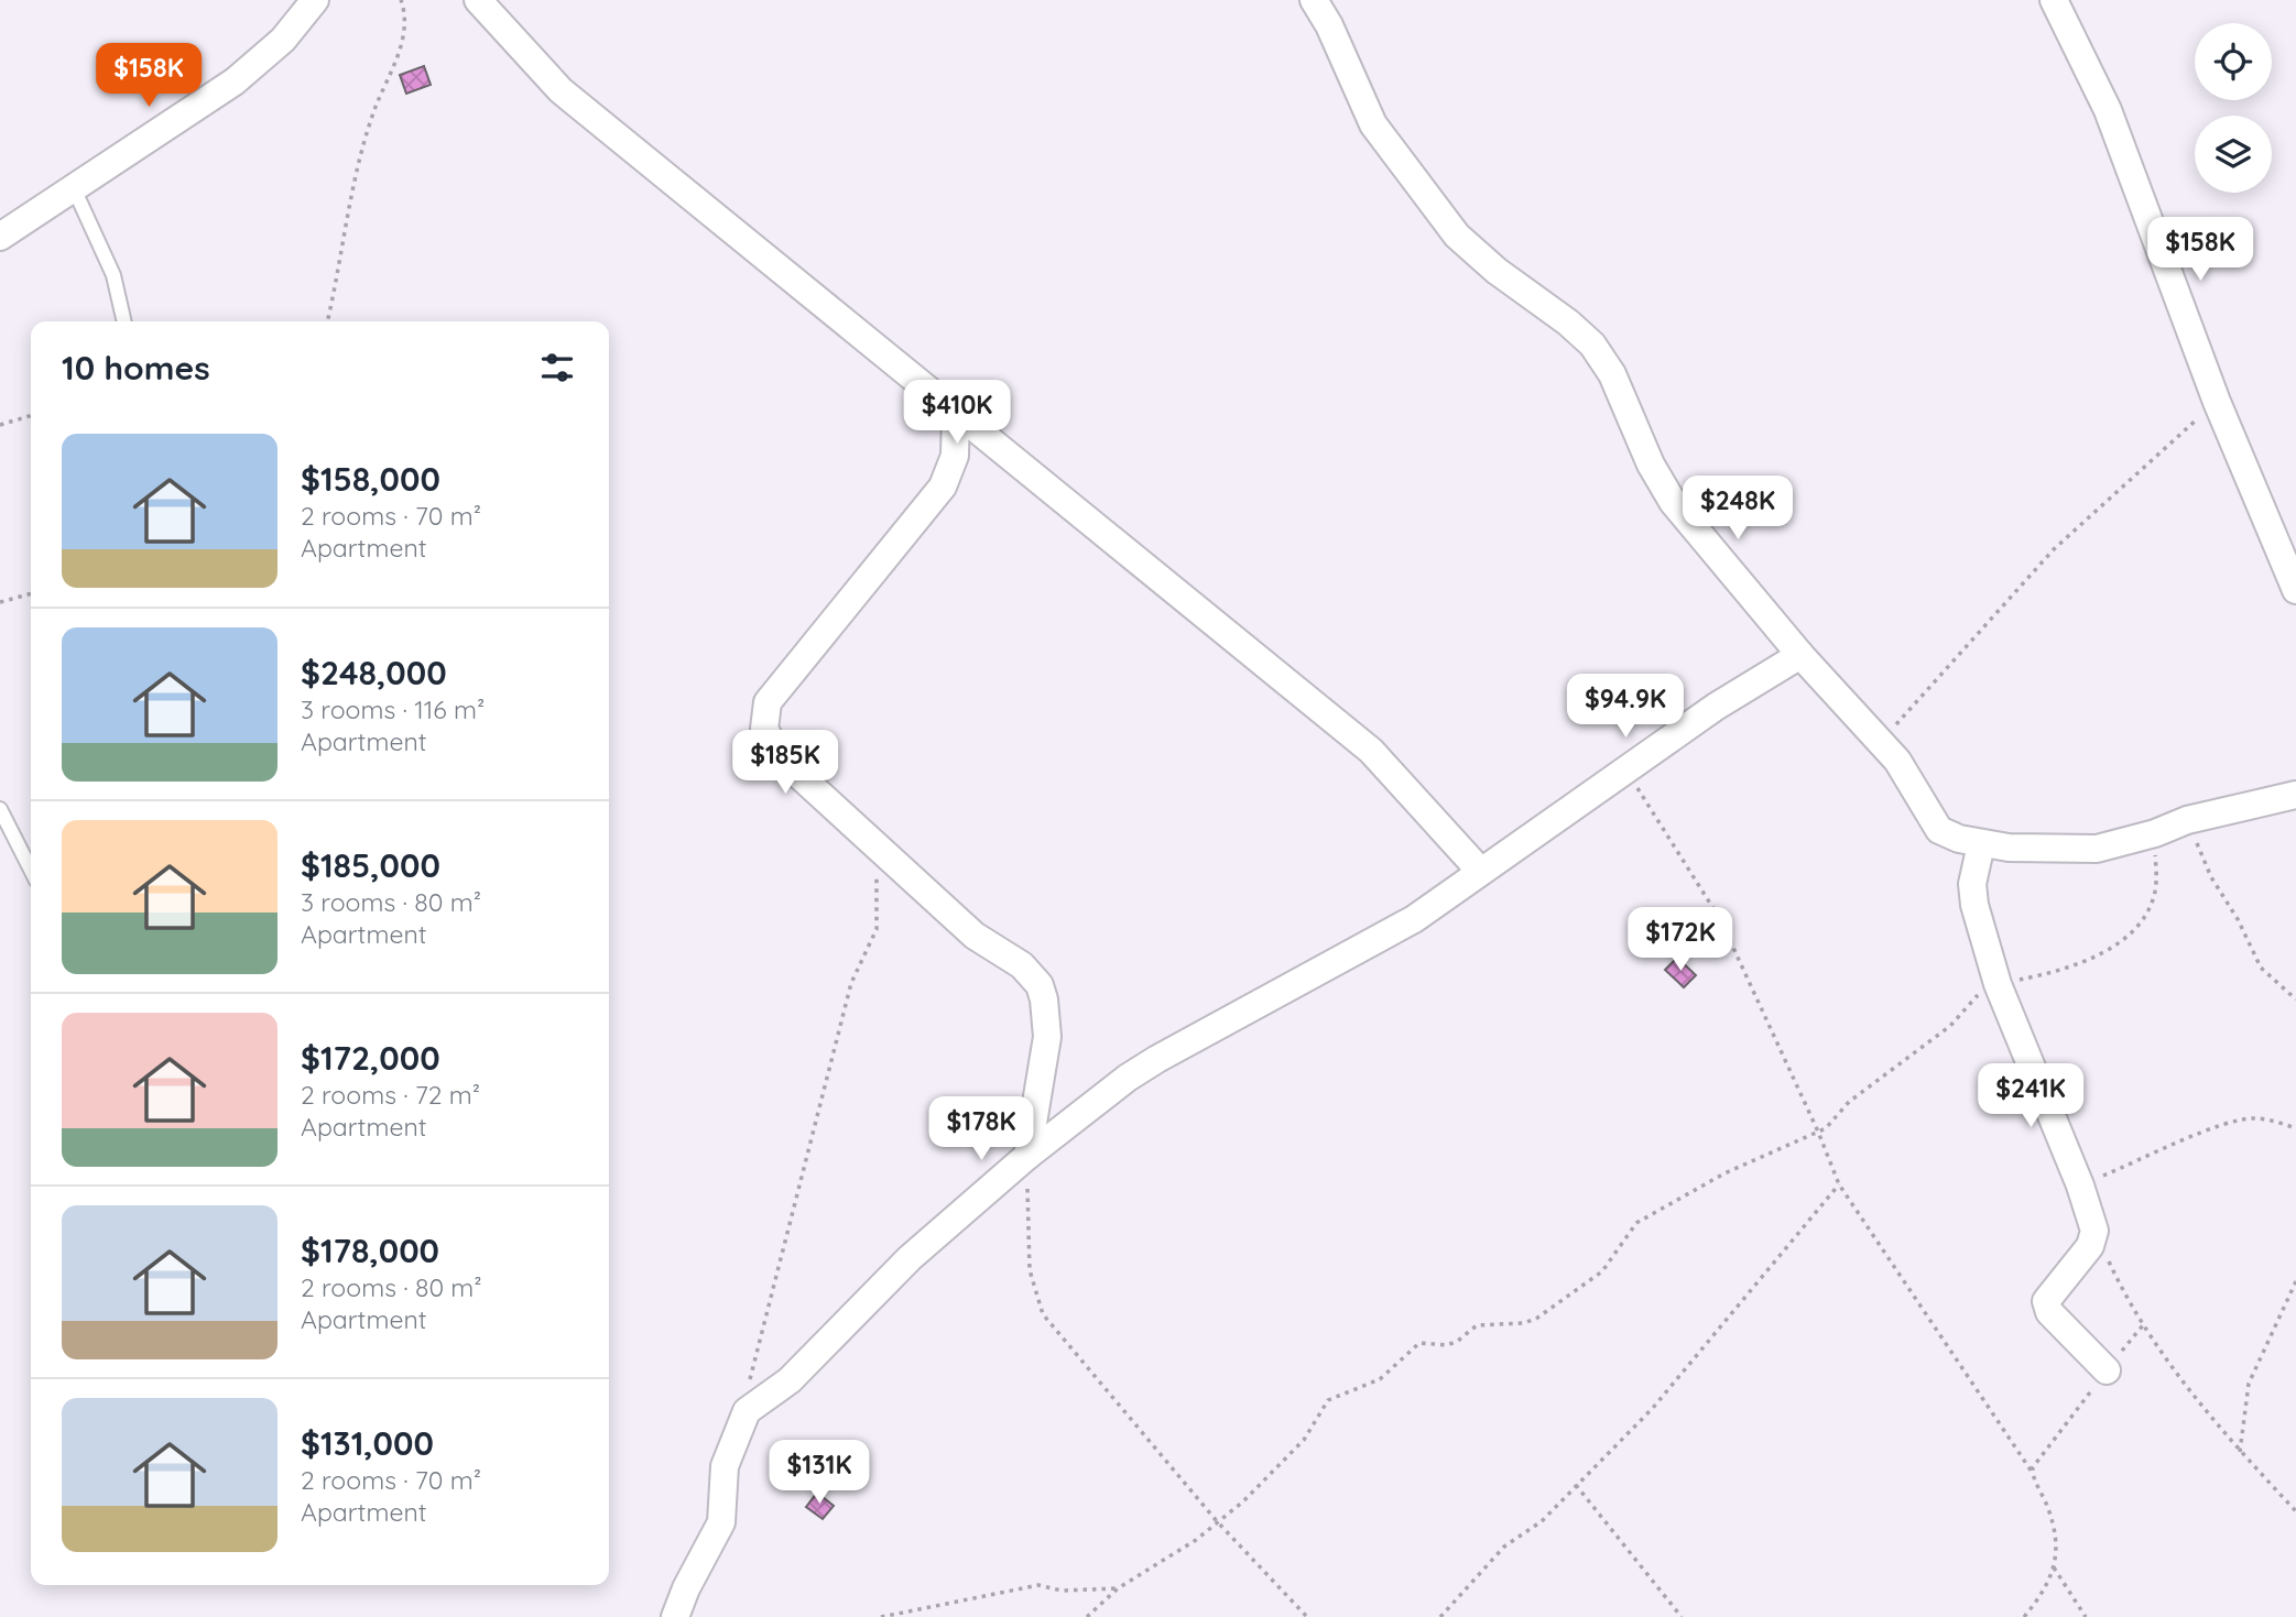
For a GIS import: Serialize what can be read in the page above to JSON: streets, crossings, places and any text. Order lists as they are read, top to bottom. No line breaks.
{"page":{"price":["$158K","$158K","$410K","$248K","$94.9K","$185K","$172K","$241K","$178K","$131K"],"heading":"10 homes","list":[{"name":"$158,000","note":"2 rooms · 70 m² · Apartment"},{"name":"$248,000","note":"3 rooms · 116 m² · Apartment"},{"name":"$185,000","note":"3 rooms · 80 m² · Apartment"},{"name":"$172,000","note":"2 rooms · 72 m² · Apartment"},{"name":"$178,000","note":"2 rooms · 80 m² · Apartment"},{"name":"$131,000","note":"2 rooms · 70 m² · Apartment"}]}}
